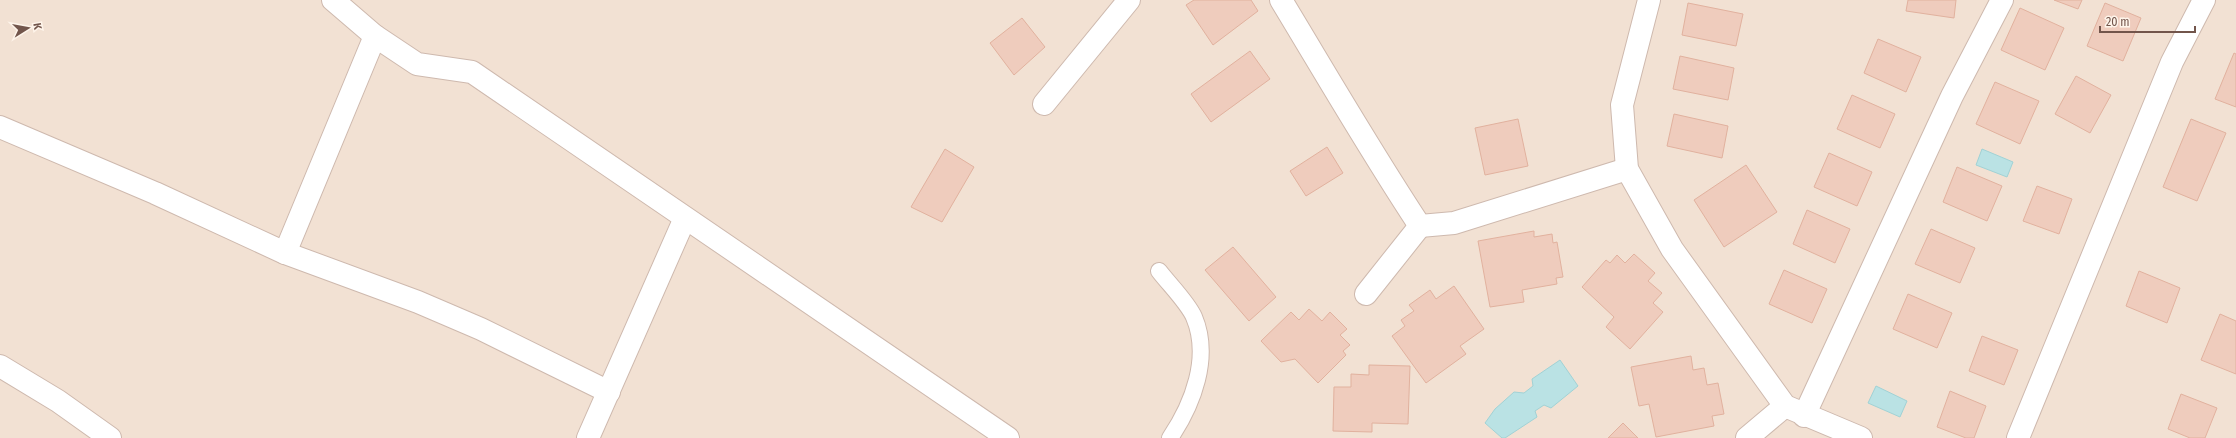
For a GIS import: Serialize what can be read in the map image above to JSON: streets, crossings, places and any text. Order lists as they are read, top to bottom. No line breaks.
{"scale_bar":"20 m","north":"right"}
